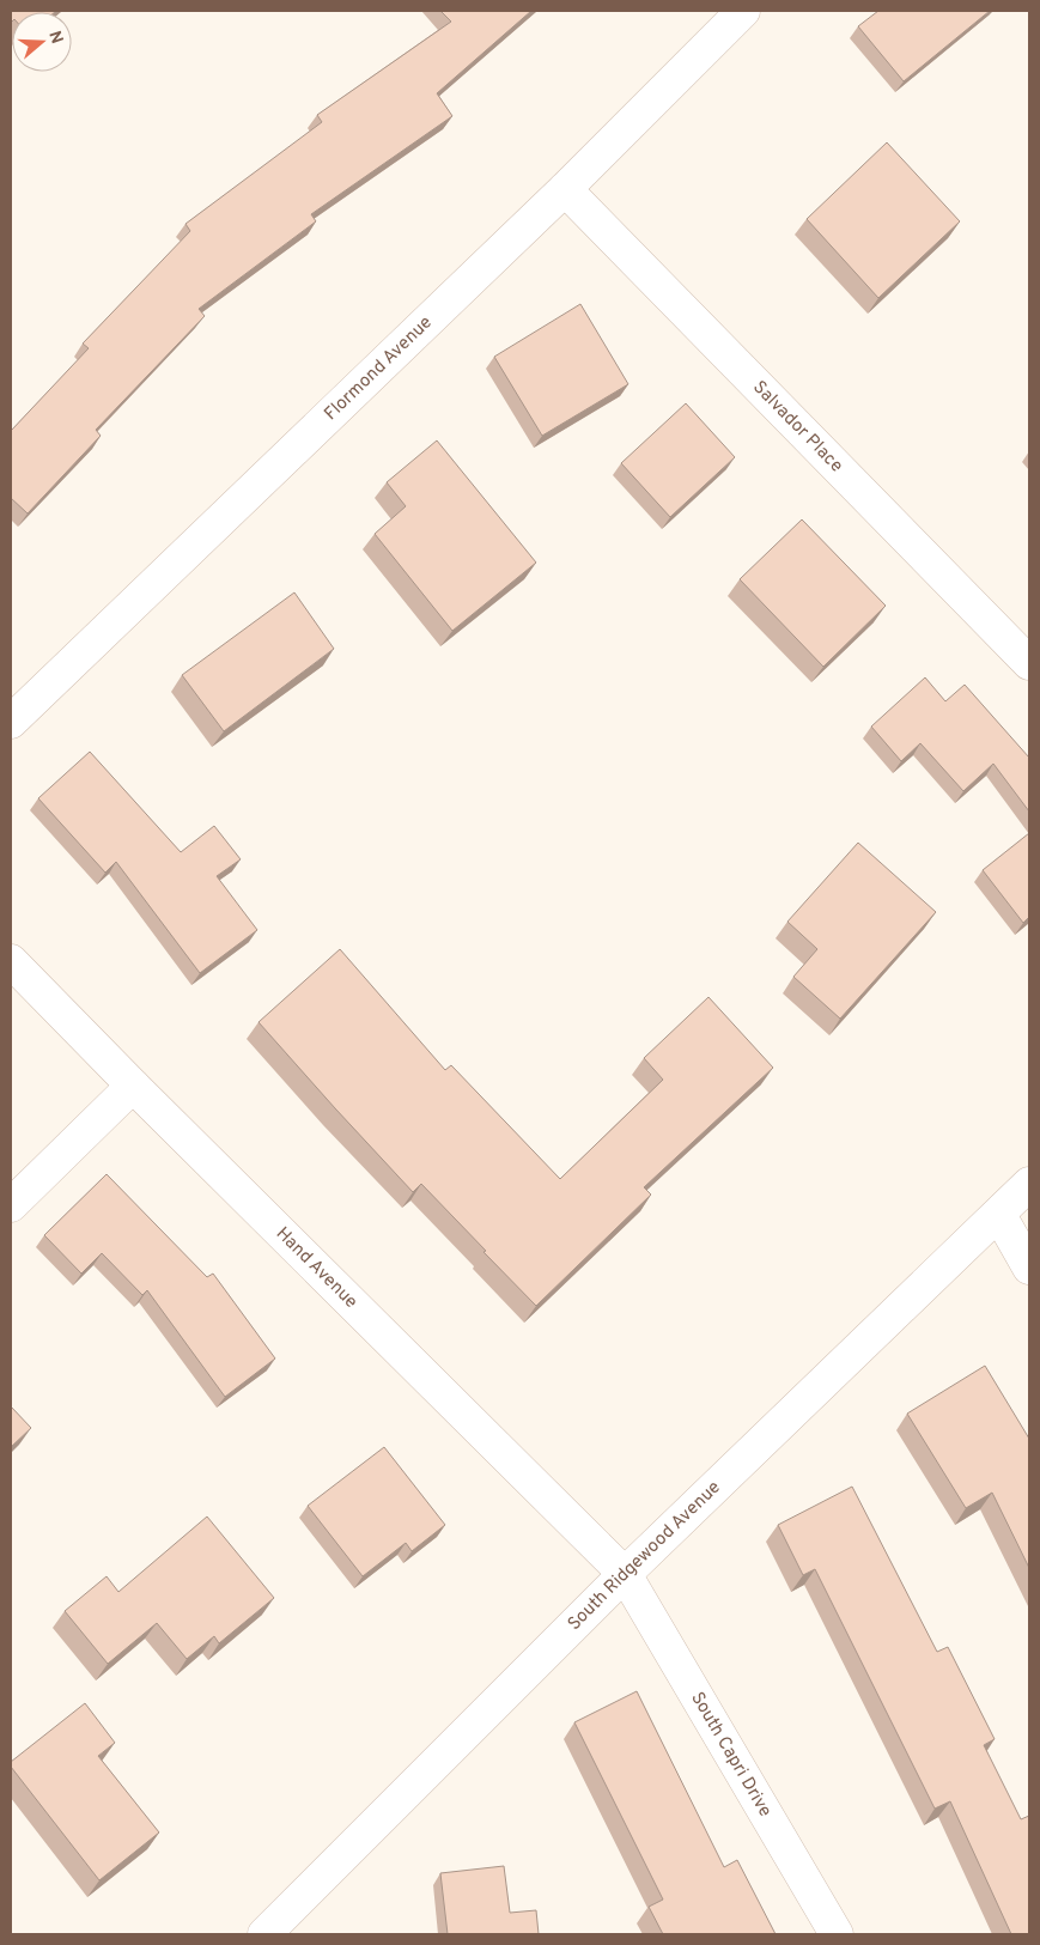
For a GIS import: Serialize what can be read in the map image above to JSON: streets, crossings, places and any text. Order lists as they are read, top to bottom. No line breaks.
{"streets":{"street":["Flormond Avenue","Salvador Place","Hand Avenue","South Ridgewood Avenue","South Capri Drive"]},"crossings":[["Flormond Avenue","Salvador Place"],["Hand Avenue","South Ridgewood Avenue"],["Hand Avenue","South Capri Drive"],["South Ridgewood Avenue","South Capri Drive"]],"north":"right"}
